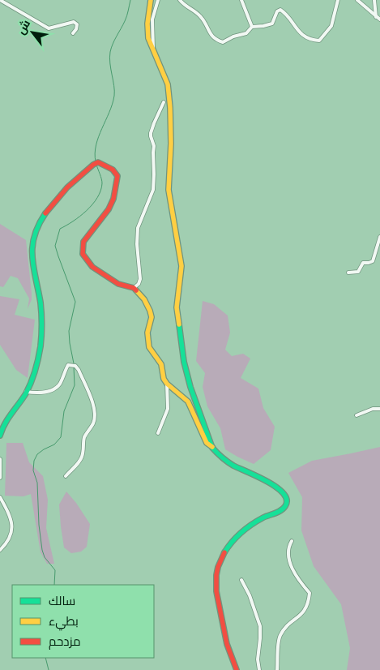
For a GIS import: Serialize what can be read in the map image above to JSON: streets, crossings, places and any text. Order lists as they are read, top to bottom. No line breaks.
{"legend":["سالك","بطيء","مزدحم"],"north":"top left"}
